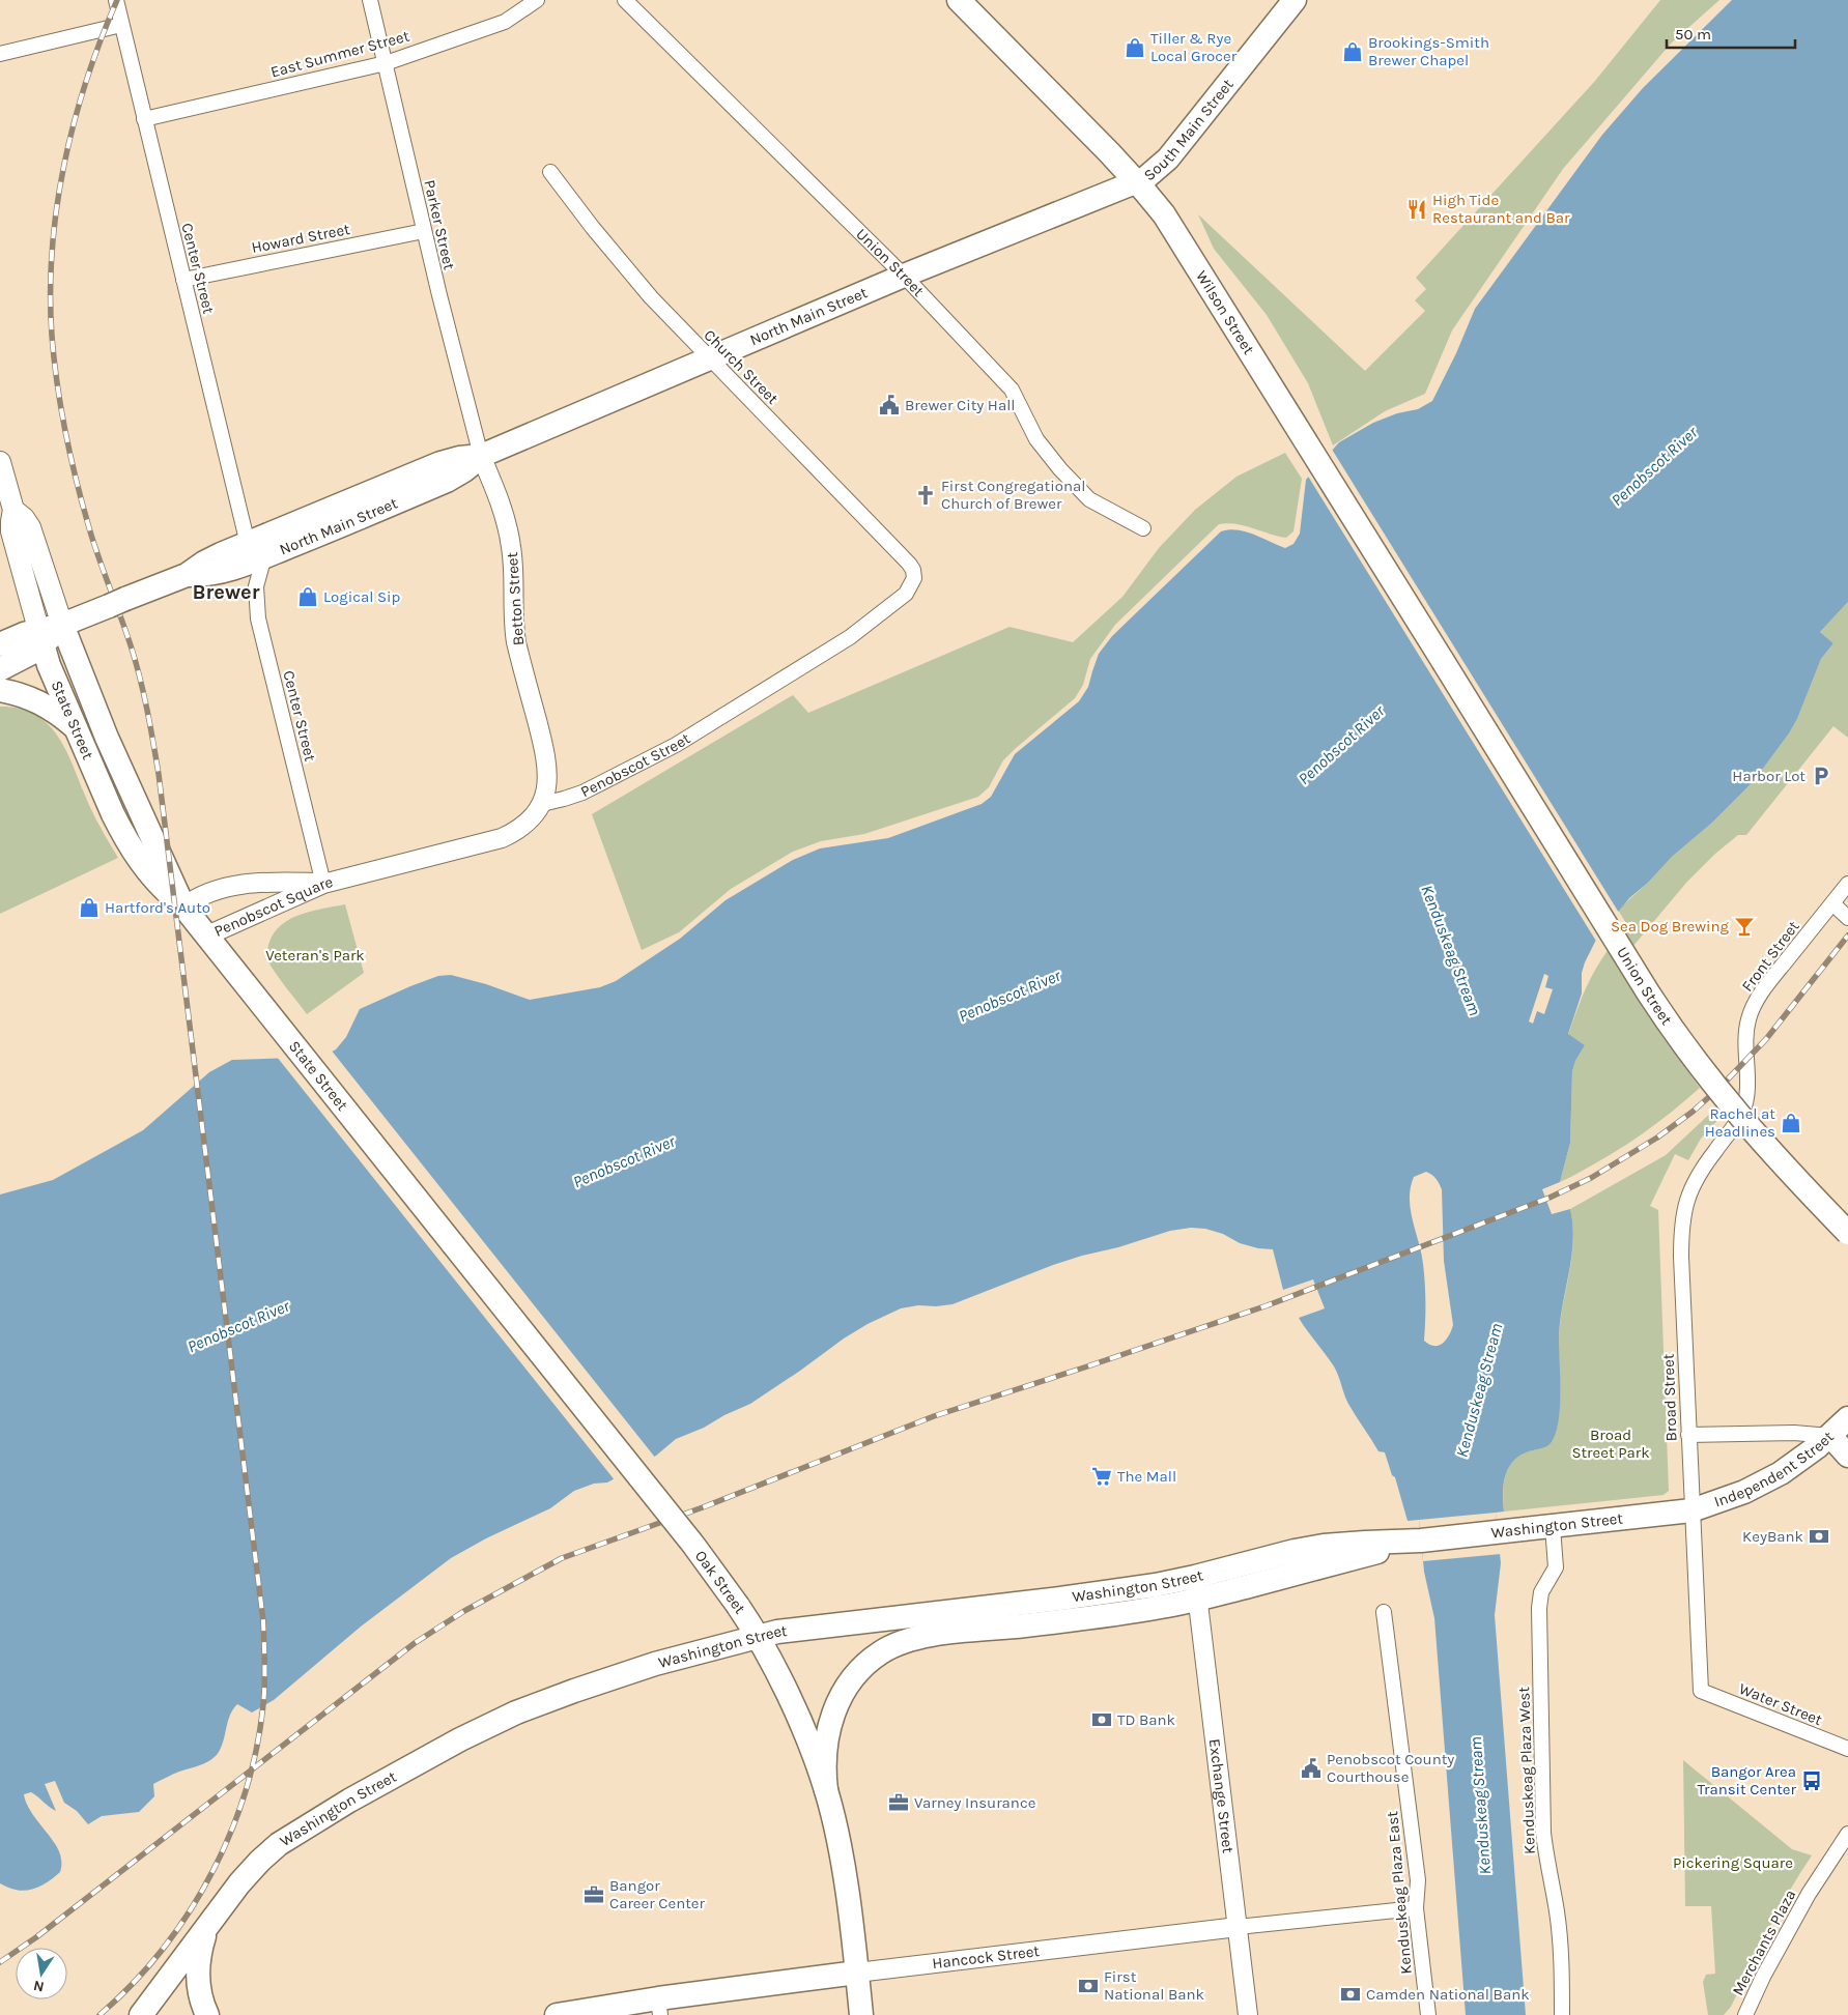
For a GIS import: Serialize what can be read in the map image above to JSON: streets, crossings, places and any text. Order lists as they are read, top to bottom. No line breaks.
{"streets":{"main road":["South Main Street","Union Street","Wilson Street","North Main Street","State Street","Independent Street","Washington Street","Oak Street","Hancock Street"],"street":["East Summer Street","Parker Street","Howard Street","Center Street","Church Street","Betton Street","Penobscot Street","Penobscot Square","Front Street","Broad Street","Water Street","Kenduskeag Plaza West","Exchange Street","Kenduskeag Plaza East","Merchants Plaza"]},"crossings":[["East Summer Street","Parker Street"],["East Summer Street","Center Street"],["South Main Street","Wilson Street"],["South Main Street","North Main Street"],["Parker Street","Howard Street"],["Parker Street","North Main Street"],["Parker Street","Betton Street"],["Howard Street","Center Street"],["Union Street","Wilson Street"],["Union Street","North Main Street"],["Center Street","North Main Street"],["Center Street","Penobscot Square"],["Wilson Street","North Main Street"],["North Main Street","Church Street"],["North Main Street","Betton Street"],["North Main Street","State Street"],["Church Street","Penobscot Street"],["Betton Street","Penobscot Street"],["State Street","Penobscot Square"],["State Street","Oak Street"],["Front Street","Broad Street"],["Broad Street","Independent Street"],["Broad Street","Washington Street"],["Broad Street","Water Street"],["Independent Street","Washington Street"],["Washington Street","Oak Street"],["Washington Street","Kenduskeag Plaza West"],["Washington Street","Exchange Street"],["Oak Street","Hancock Street"],["Exchange Street","Hancock Street"],["Kenduskeag Plaza East","Hancock Street"]],"districts":["Brewer"],"water":["Penobscot River","Kenduskeag Stream"],"parks":["Veteran's Park","Broad Street Park","Pickering Square"],"places":{"shop":["Tiller & Rye Local Grocer","Brookings-Smith Brewer Chapel","Logical Sip","Hartford's Auto","Rachel at Headlines"],"restaurant":["High Tide Restaurant and Bar"],"public building":["Brewer City Hall","Penobscot County Courthouse"],"church":["First Congregational Church of Brewer"],"parking":["Harbor Lot"],"bar":["Sea Dog Brewing"],"supermarket":["The Mall"],"bank":["KeyBank","TD Bank","First National Bank","Camden National Bank"],"bus stop":["Bangor Area Transit Center"],"office":["Varney Insurance","Bangor Career Center"]},"scale_bar":"50 m","north":"bottom"}
